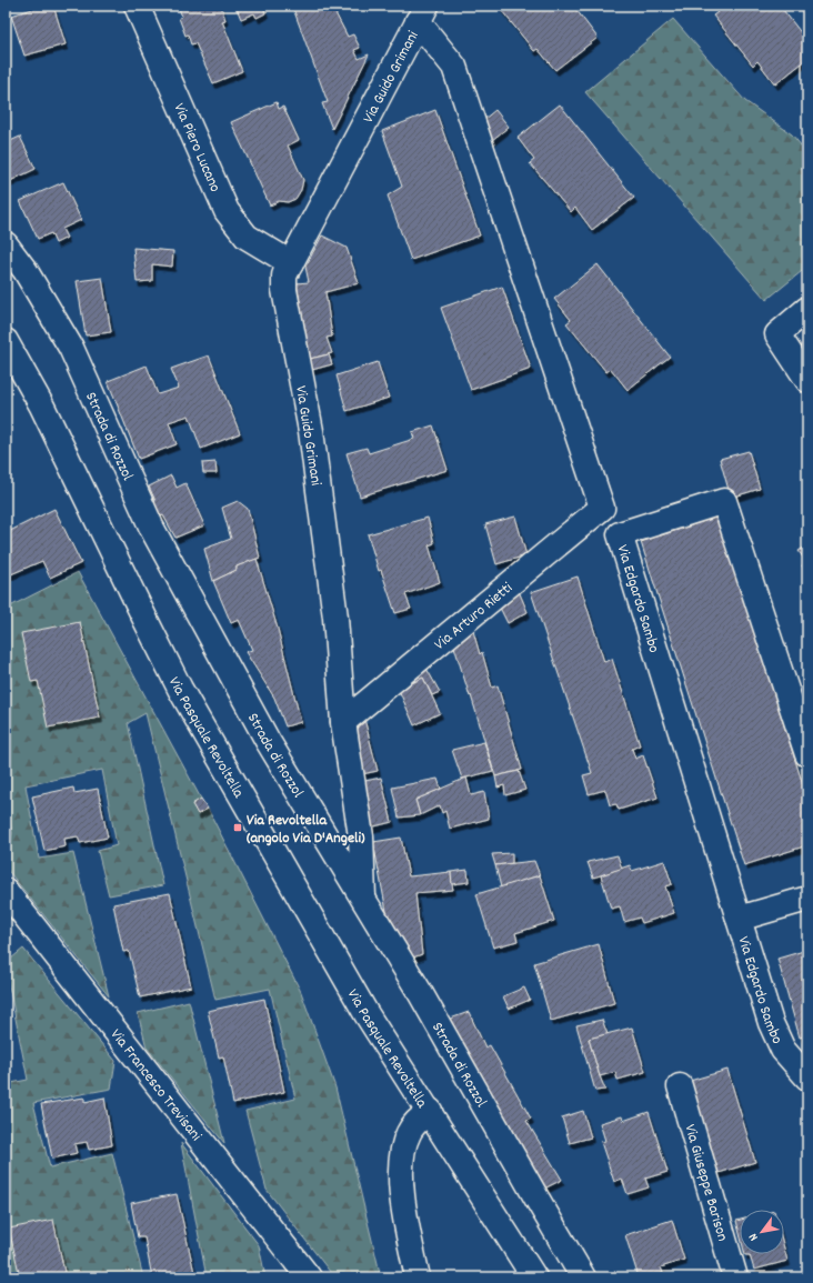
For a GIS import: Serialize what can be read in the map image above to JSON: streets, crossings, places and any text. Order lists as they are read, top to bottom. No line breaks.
{"streets":{"street":["Via Guido Grimani","Via Piero Lucano","Strada di Rozzol","Via Edgardo Sambo","Via Arturo Rietti","Via Pasquale Revoltella","Via Francesco Trevisani","Via Giuseppe Barison"]},"crossings":[["Via Guido Grimani","Via Piero Lucano"],["Via Guido Grimani","Strada di Rozzol"],["Via Guido Grimani","Via Arturo Rietti"]],"places":{"transit":["Via Revoltella (angolo Via D'Angeli)"]},"north":"bottom left"}
